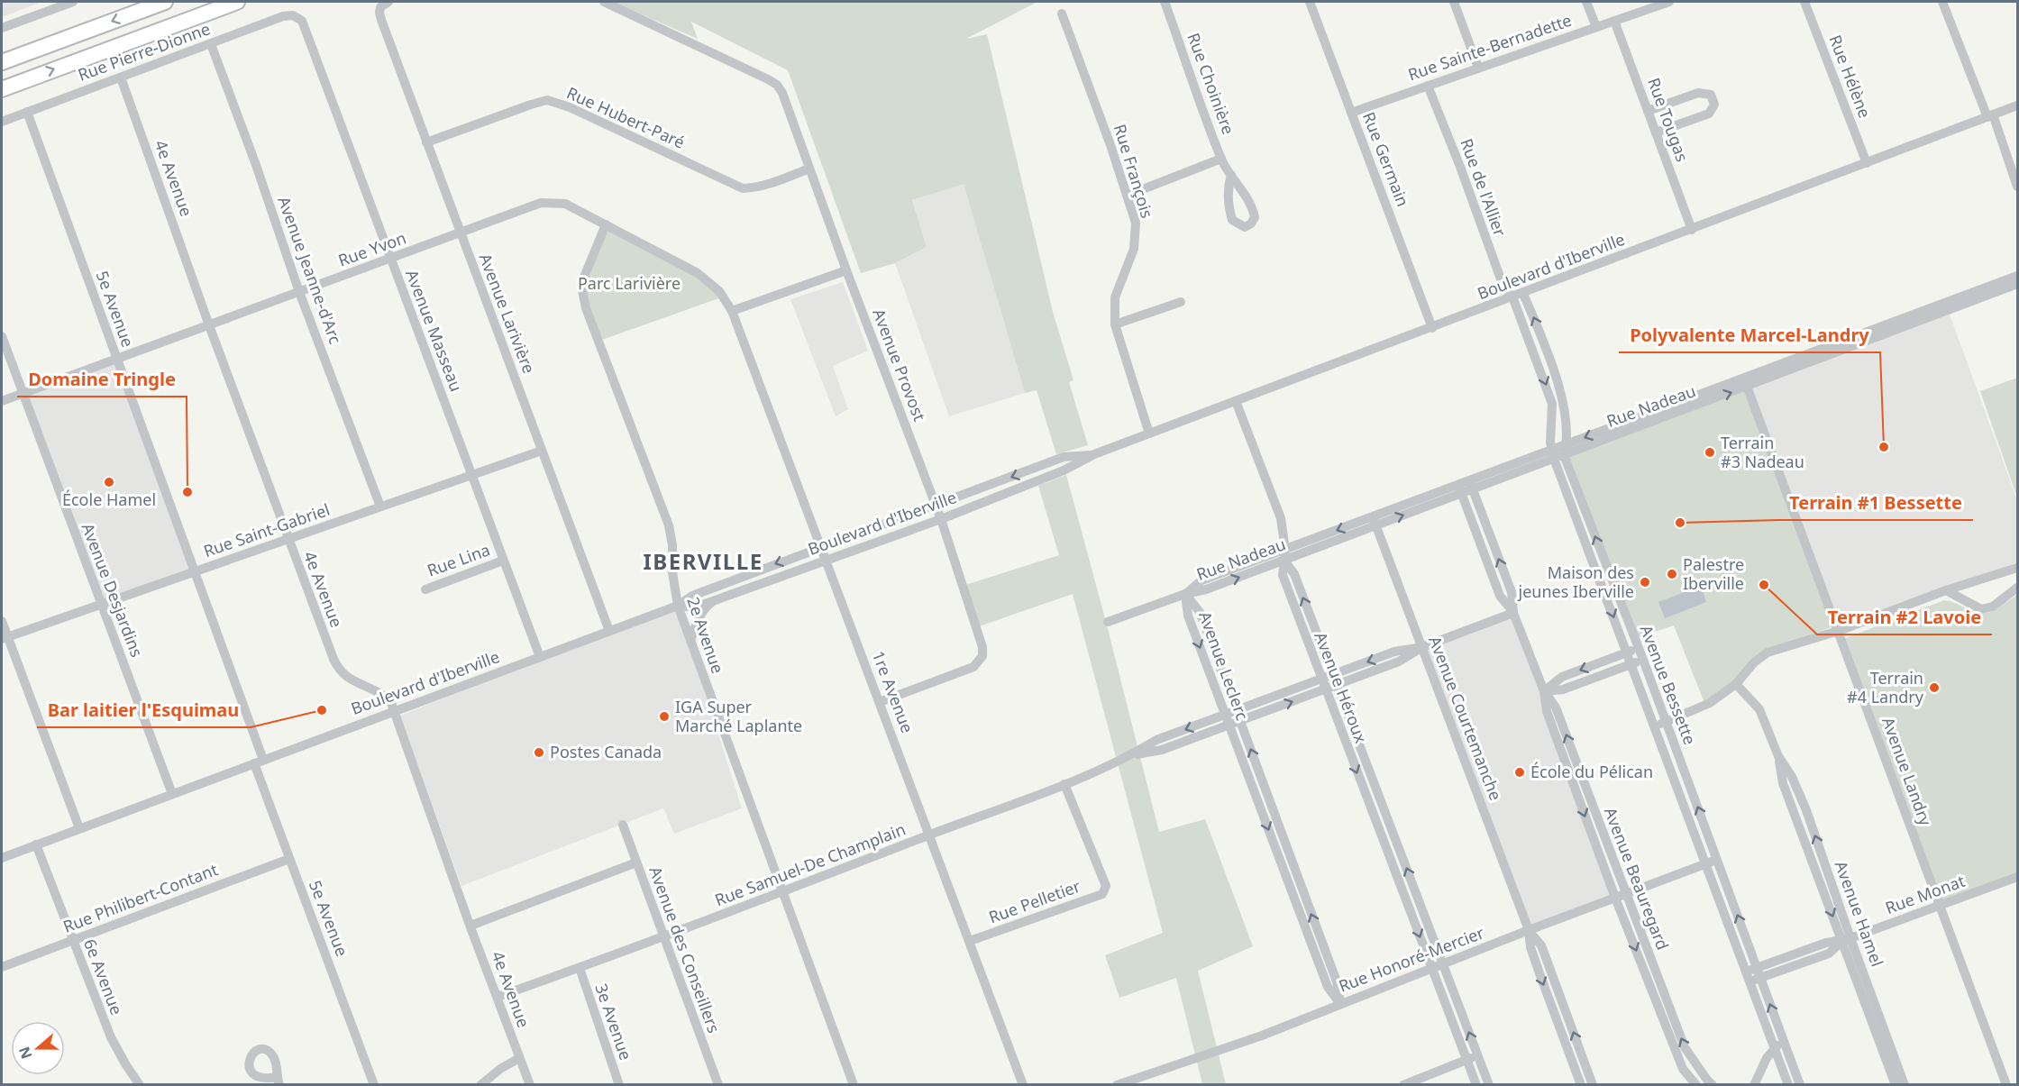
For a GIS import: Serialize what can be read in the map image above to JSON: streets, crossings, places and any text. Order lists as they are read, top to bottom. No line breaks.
{"streets":{"street":["Rue Sainte-Bernadette","Rue Pierre-Dionne","Rue Hélène","Rue Choinière","Rue Hubert-Paré","Rue Tougas","Rue Germain","Rue François","4e Avenue","Rue de l'Allier","Rue Yvon","Boulevard d'Iberville","Avenue Jeanne-d'Arc","5e Avenue","Avenue Larivière","Avenue Masseau","Avenue Provost","Rue Nadeau","Rue Saint-Gabriel","Rue Lina","Avenue Desjardins","2e Avenue","Avenue Leclerc","Avenue Bessette","Avenue Héroux","1re Avenue","Avenue Courtemanche","Avenue Landry","Rue Samuel-De Champlain","Avenue Beauregard","Rue Monat","Rue Philibert-Contant","Rue Pelletier","Avenue Hamel","Avenue des Conseillers","Rue Honoré-Mercier","6e Avenue","3e Avenue"]},"crossings":[["Rue Sainte-Bernadette","Rue Tougas"],["Rue Sainte-Bernadette","Rue Germain"],["Rue Sainte-Bernadette","Rue de l'Allier"],["Rue Pierre-Dionne","4e Avenue"],["Rue Pierre-Dionne","Avenue Jeanne-d'Arc"],["Rue Pierre-Dionne","5e Avenue"],["Rue Pierre-Dionne","Avenue Masseau"],["Rue Hélène","Boulevard d'Iberville"],["Rue Hubert-Paré","Avenue Larivière"],["Rue Hubert-Paré","Avenue Provost"],["Rue Tougas","Boulevard d'Iberville"],["Rue Germain","Boulevard d'Iberville"],["Rue François","Boulevard d'Iberville"],["4e Avenue","Rue Yvon"],["4e Avenue","Boulevard d'Iberville"],["4e Avenue","Rue Saint-Gabriel"],["4e Avenue","Rue Samuel-De Champlain"],["Rue de l'Allier","Boulevard d'Iberville"],["Rue de l'Allier","Avenue Bessette"],["Rue Yvon","Avenue Jeanne-d'Arc"],["Rue Yvon","5e Avenue"],["Rue Yvon","Avenue Larivière"],["Rue Yvon","Avenue Masseau"],["Rue Yvon","Avenue Desjardins"],["Rue Yvon","2e Avenue"],["Rue Yvon","1re Avenue"],["Boulevard d'Iberville","5e Avenue"],["Boulevard d'Iberville","Avenue Larivière"],["Boulevard d'Iberville","Avenue Masseau"],["Boulevard d'Iberville","Avenue Provost"],["Boulevard d'Iberville","Avenue Desjardins"],["Boulevard d'Iberville","2e Avenue"],["Boulevard d'Iberville","Avenue Bessette"],["Boulevard d'Iberville","Avenue Héroux"],["Boulevard d'Iberville","1re Avenue"],["Boulevard d'Iberville","6e Avenue"],["Avenue Jeanne-d'Arc","Rue Saint-Gabriel"],["5e Avenue","Rue Saint-Gabriel"],["5e Avenue","Rue Philibert-Contant"],["Avenue Larivière","Rue Saint-Gabriel"],["Avenue Masseau","Rue Saint-Gabriel"],["Avenue Masseau","Rue Lina"],["Avenue Provost","1re Avenue"],["Rue Nadeau","Avenue Leclerc"],["Rue Nadeau","Avenue Bessette"],["Rue Nadeau","Avenue Héroux"],["Rue Nadeau","Avenue Courtemanche"],["Rue Nadeau","Avenue Landry"],["Rue Nadeau","Avenue Beauregard"],["Rue Saint-Gabriel","Avenue Desjardins"],["2e Avenue","Rue Samuel-De Champlain"],["Avenue Leclerc","Rue Samuel-De Champlain"],["Avenue Leclerc","Rue Honoré-Mercier"],["Avenue Bessette","Rue Monat"],["Avenue Bessette","Rue Honoré-Mercier"],["Avenue Héroux","Rue Samuel-De Champlain"],["Avenue Héroux","Rue Honoré-Mercier"],["1re Avenue","Rue Samuel-De Champlain"],["1re Avenue","Rue Pelletier"],["Avenue Courtemanche","Rue Samuel-De Champlain"],["Avenue Courtemanche","Rue Honoré-Mercier"],["Avenue Landry","Rue Monat"],["Rue Samuel-De Champlain","Avenue Beauregard"],["Rue Samuel-De Champlain","Rue Pelletier"],["Rue Samuel-De Champlain","Avenue des Conseillers"],["Rue Samuel-De Champlain","3e Avenue"],["Avenue Beauregard","Rue Honoré-Mercier"],["Rue Monat","Avenue Hamel"],["Rue Philibert-Contant","6e Avenue"]],"districts":["IBERVILLE"],"parks":["Parc Larivière"],"places":["Polyvalente Marcel-Landry","Terrain #3 Nadeau","École Hamel","Domaine Tringle","Terrain #1 Bessette","Palestre Iberville","Maison des jeunes Iberville","Terrain #2 Lavoie","Terrain #4 Landry","Bar laitier l'Esquimau","IGA Super Marché Laplante","Postes Canada","École du Pélican"],"north":"left"}
